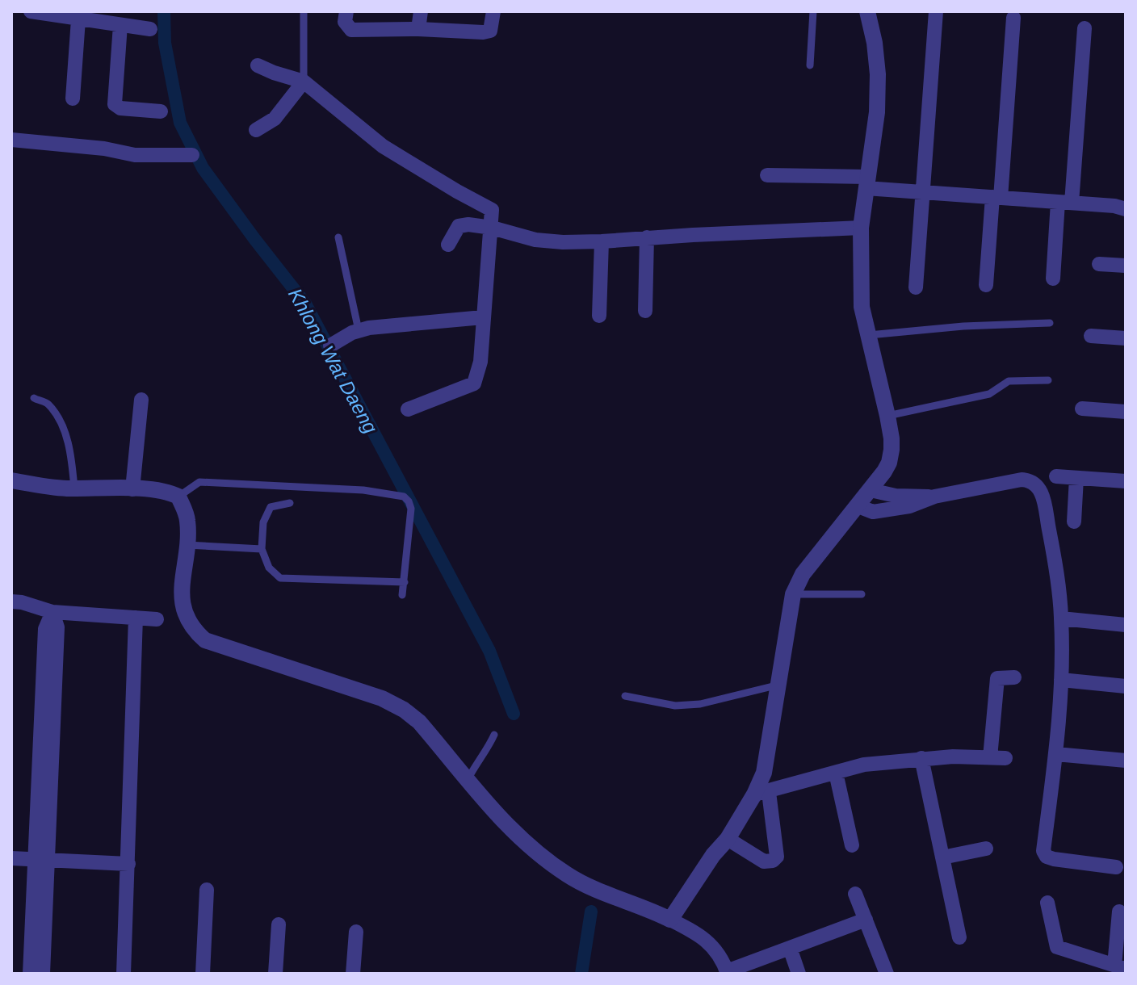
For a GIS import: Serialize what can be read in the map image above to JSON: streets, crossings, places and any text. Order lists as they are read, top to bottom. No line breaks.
{"water":["Khlong Wat Daeng"]}
